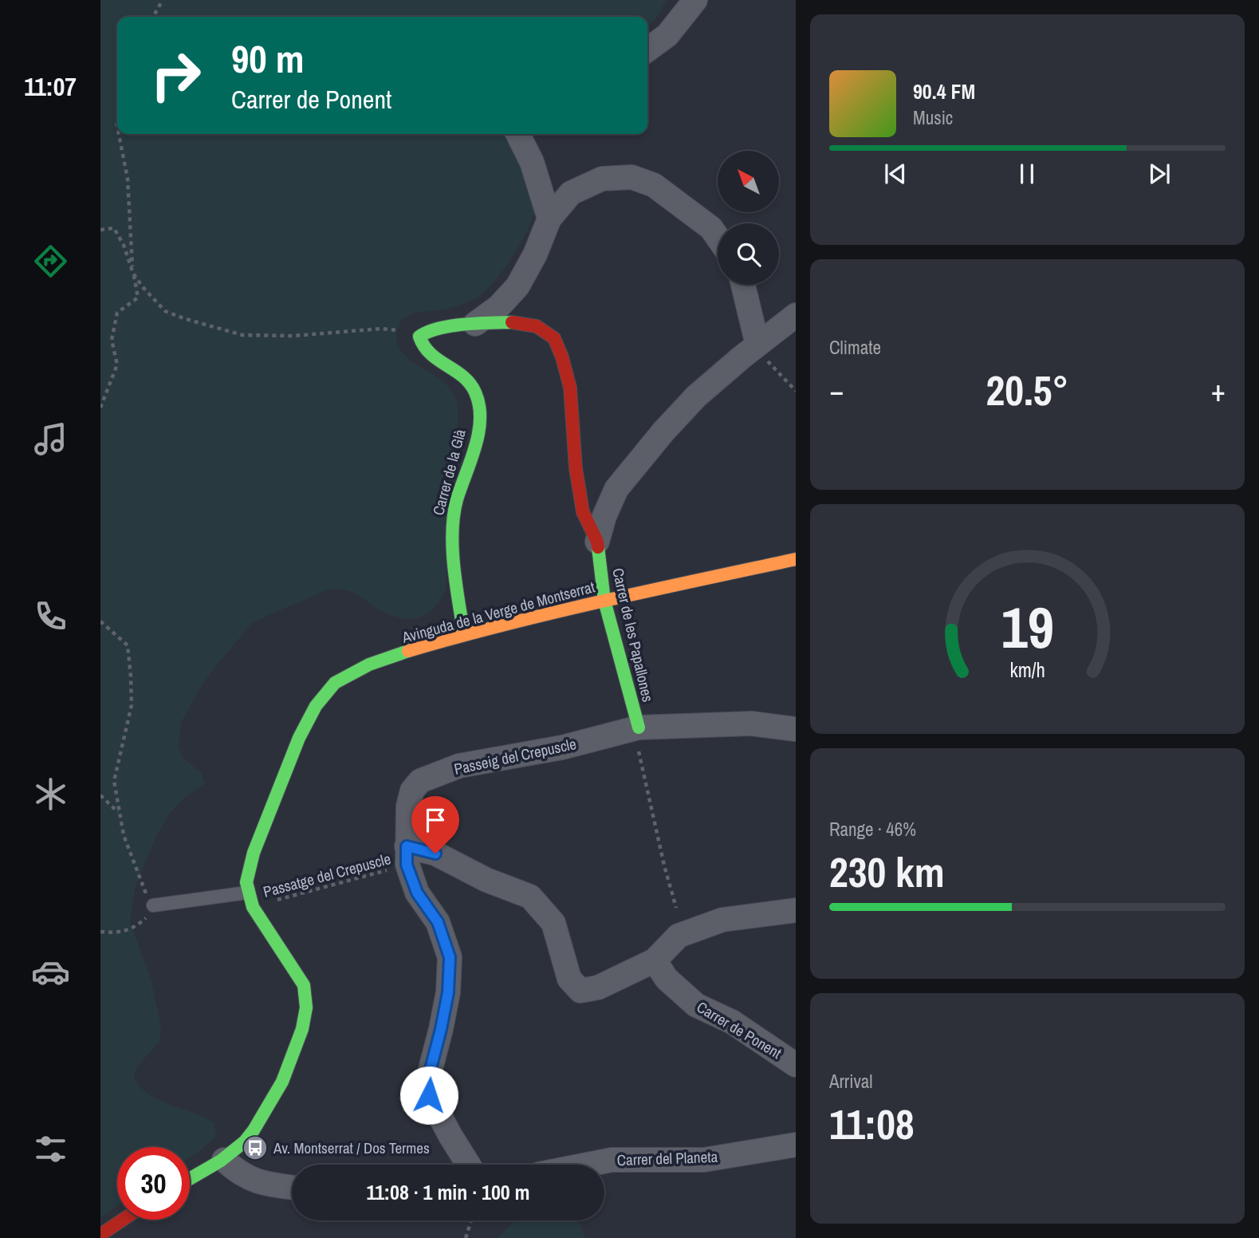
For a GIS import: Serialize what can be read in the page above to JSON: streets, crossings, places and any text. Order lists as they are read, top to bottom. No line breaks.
{"streets":{"street":["Carrer de la Glà","Avinguda de la Verge de Montserrat","Carrer de les Papallones","Passeig del Crepuscle","Carrer de Ponent","Carrer del Planeta"],"path":["Passatge del Crepuscle"]},"crossings":[["Carrer de la Glà","Avinguda de la Verge de Montserrat"],["Avinguda de la Verge de Montserrat","Carrer de les Papallones"],["Avinguda de la Verge de Montserrat","Passatge del Crepuscle"],["Carrer de les Papallones","Passeig del Crepuscle"],["Passeig del Crepuscle","Passatge del Crepuscle"]],"places":{"bus stop":["Av. Montserrat / Dos Termes"]},"north":"top left","page":{"tabs":"11:07","turn":["90 m","Carrer de Ponent"],"song":["90.4 FM","Music"],"tile":["Climate",["Range · 46%","230 km"],["Arrival","11:08"]],"heat":["−","20.5°","+"],"limit":"30","trip":"11:08 · 1 min · 100 m","gauge":["19","km/h"]}}
